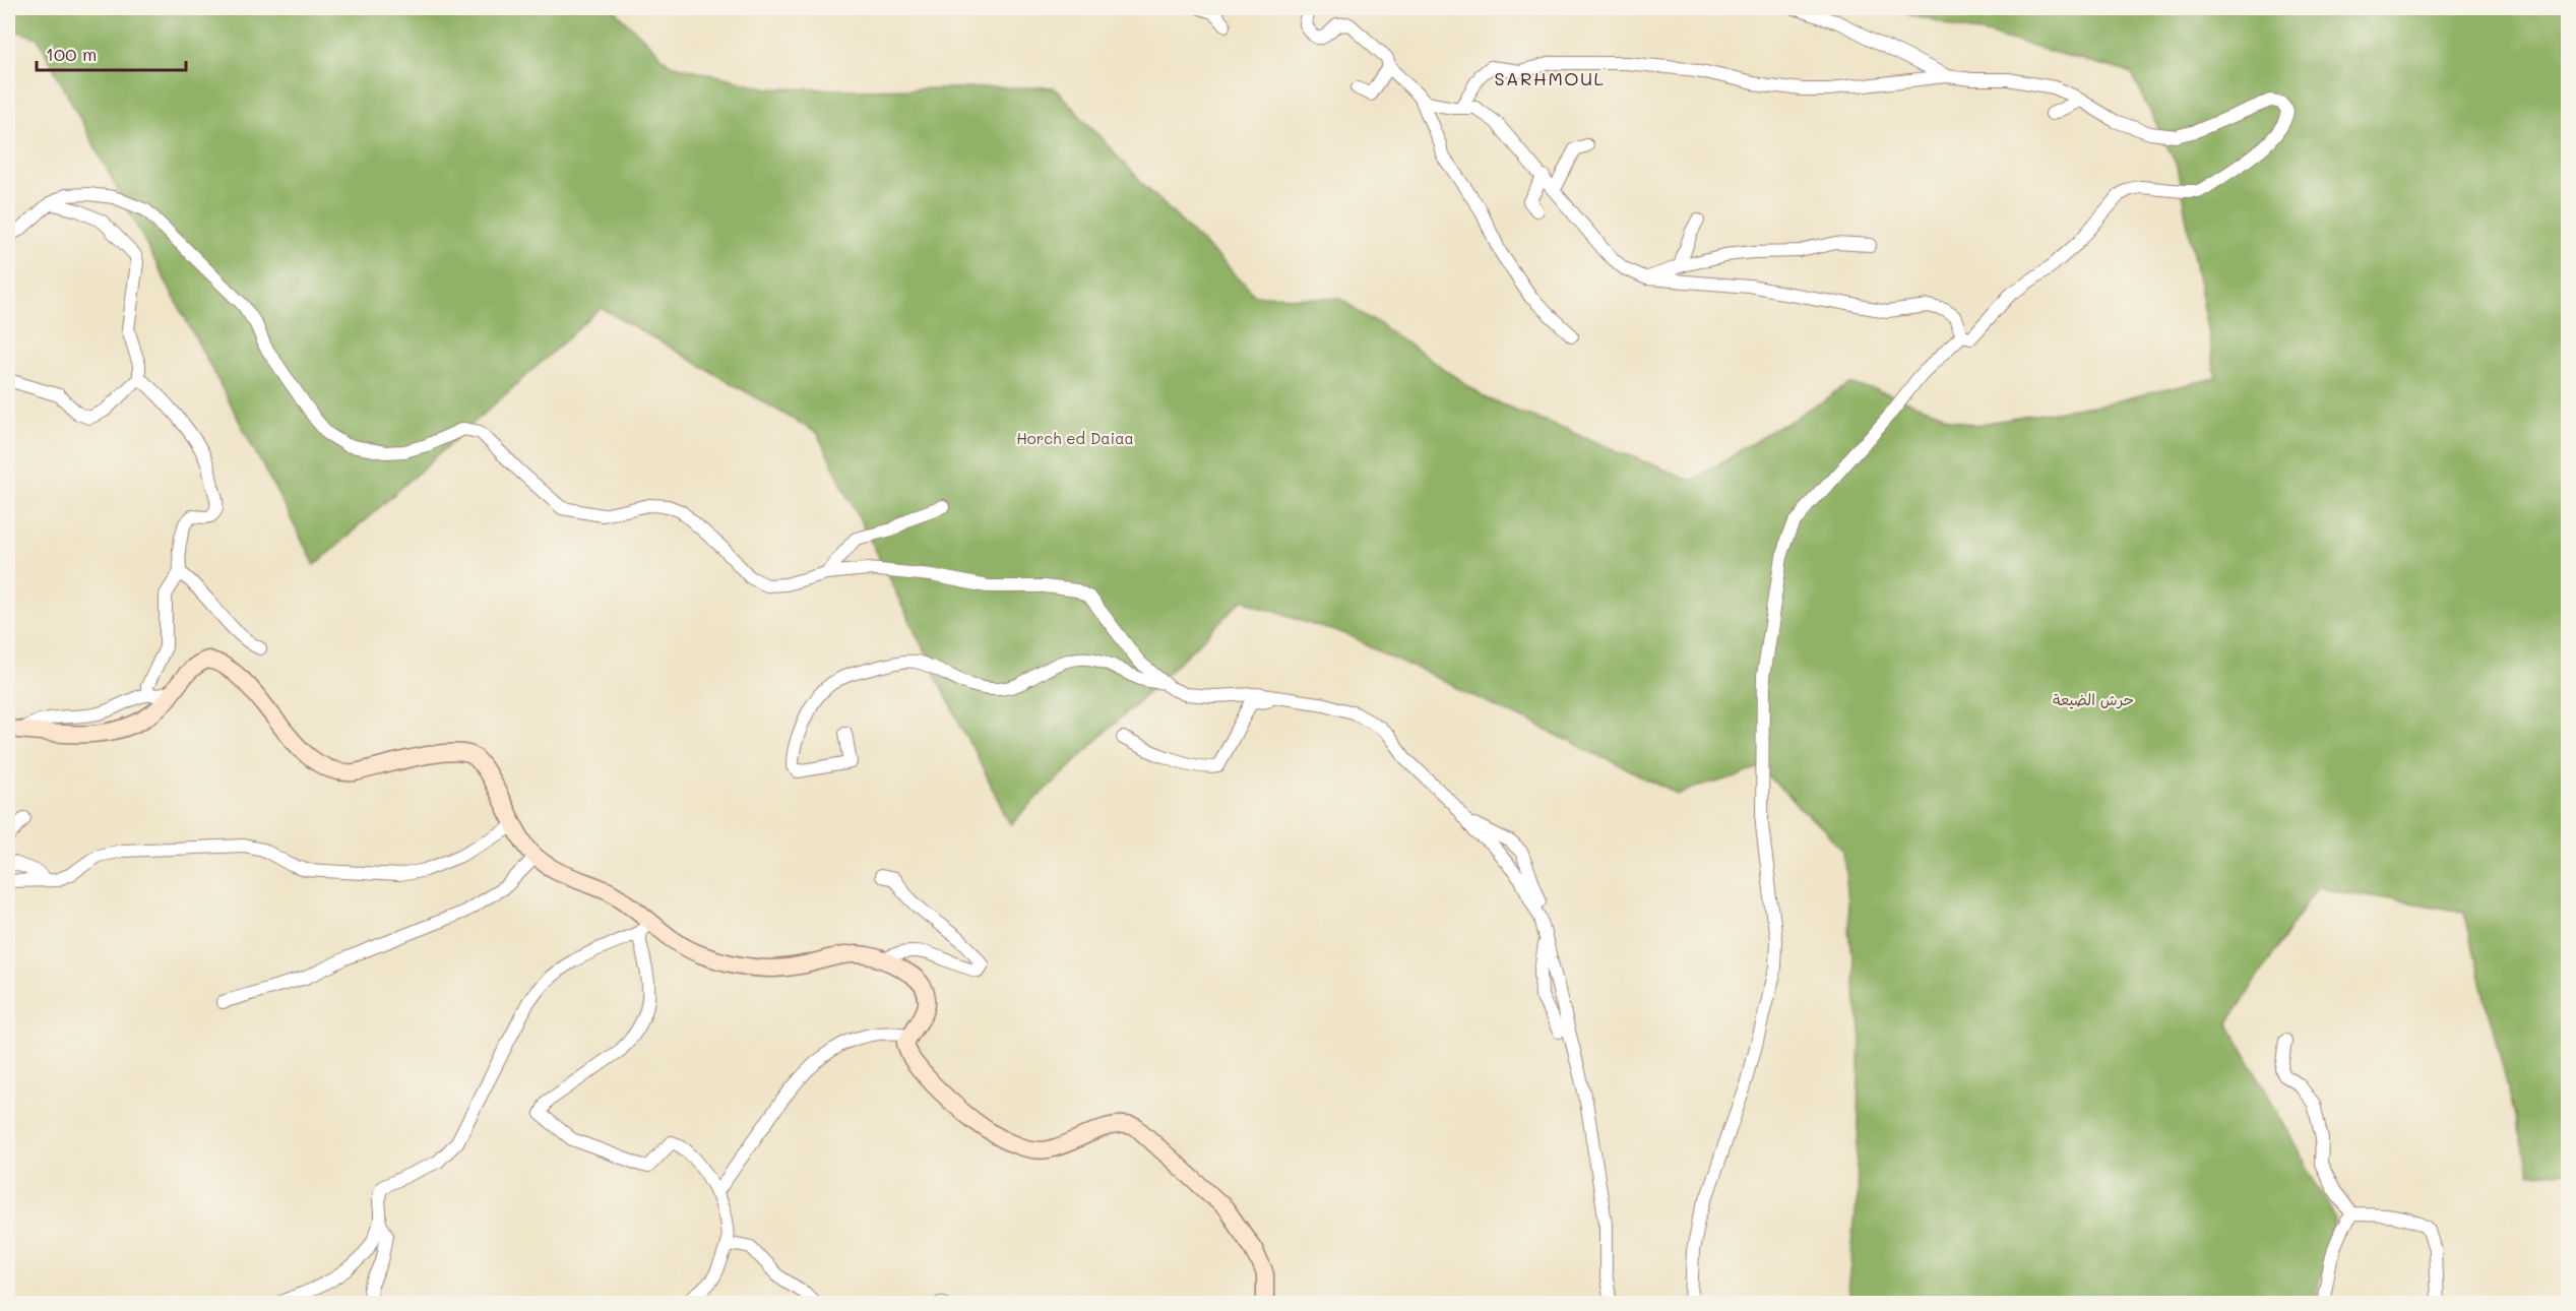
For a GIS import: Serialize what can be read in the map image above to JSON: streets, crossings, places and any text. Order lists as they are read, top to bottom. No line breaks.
{"districts":["SARHMOUL"],"parks":["Horch ed Daiaa","حرش الضيعة"],"scale_bar":"100 m"}
